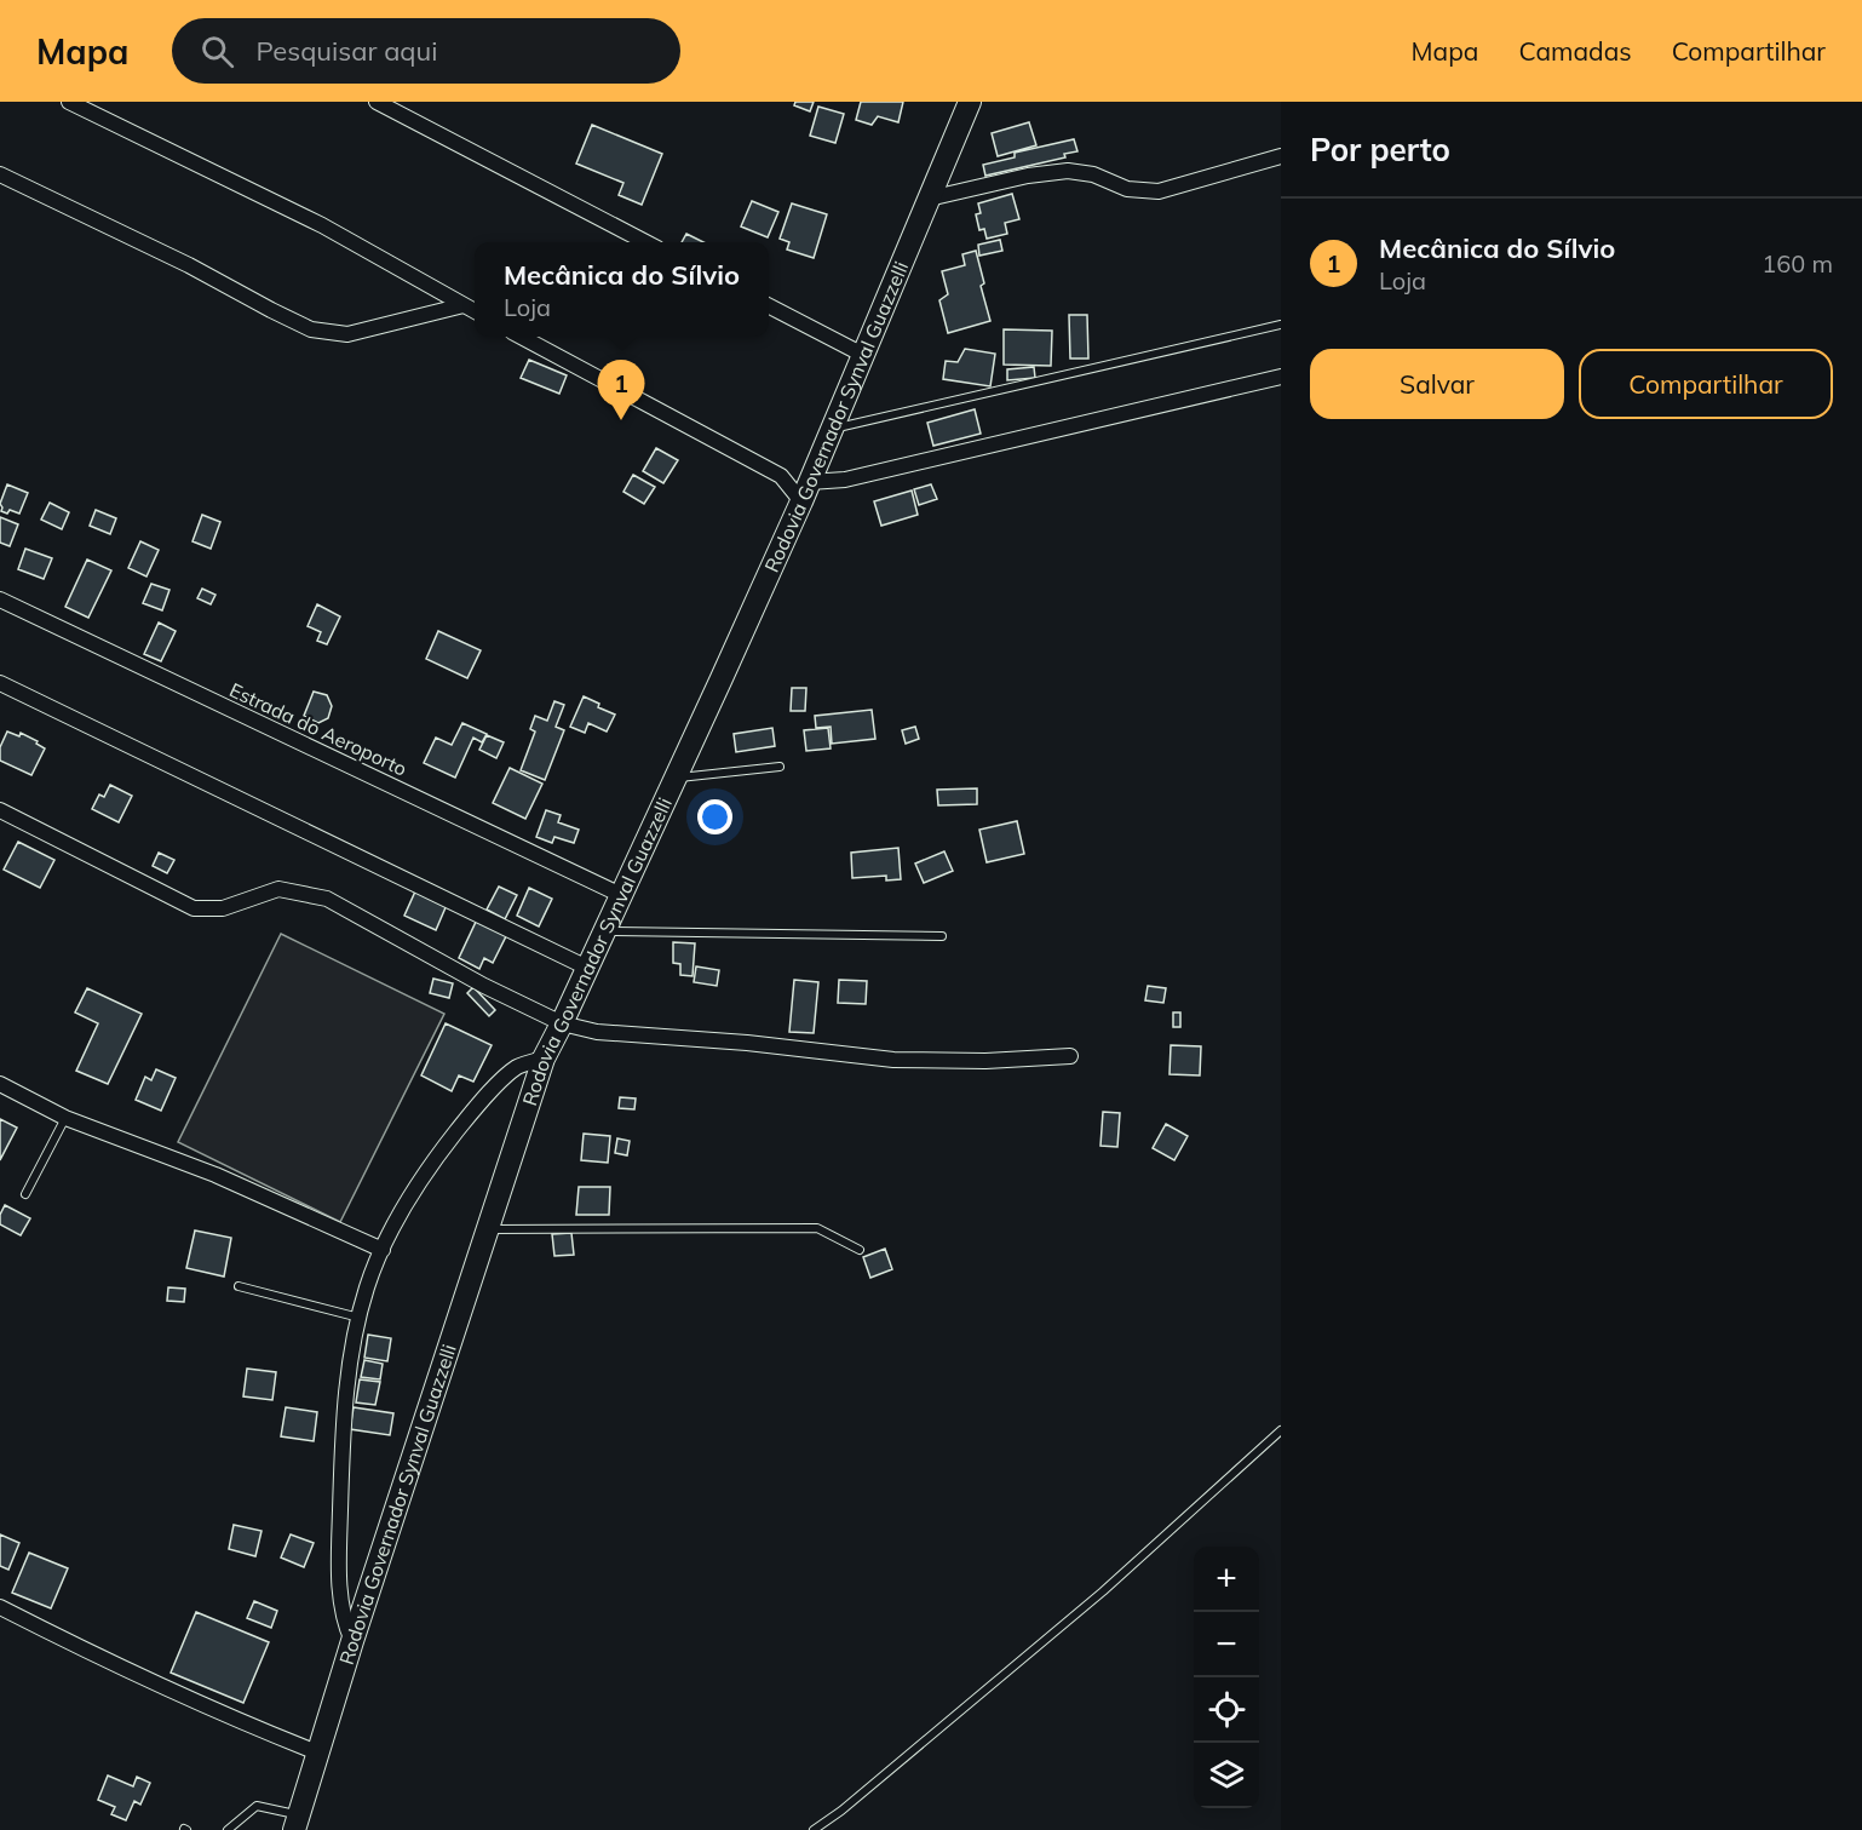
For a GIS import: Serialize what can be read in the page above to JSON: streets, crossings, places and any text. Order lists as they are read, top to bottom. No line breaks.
{"streets":{"main road":["Rodovia Governador Synval Guazzelli"],"street":["Estrada do Aeroporto"]},"crossings":[["Rodovia Governador Synval Guazzelli","Estrada do Aeroporto"]],"page":{"header":"Mapa","search":"Pesquisar aqui","nav":["Mapa","Camadas","Compartilhar"],"heading":"Por perto","list":[{"mark":"1","name":"Mecânica do Sílvio","note":"Loja","value":"160 m"}],"popup":["Mecânica do Sílvio","Loja"],"buttons":["Salvar","Compartilhar"],"pins":"1","map_buttons":["+","−"]}}
